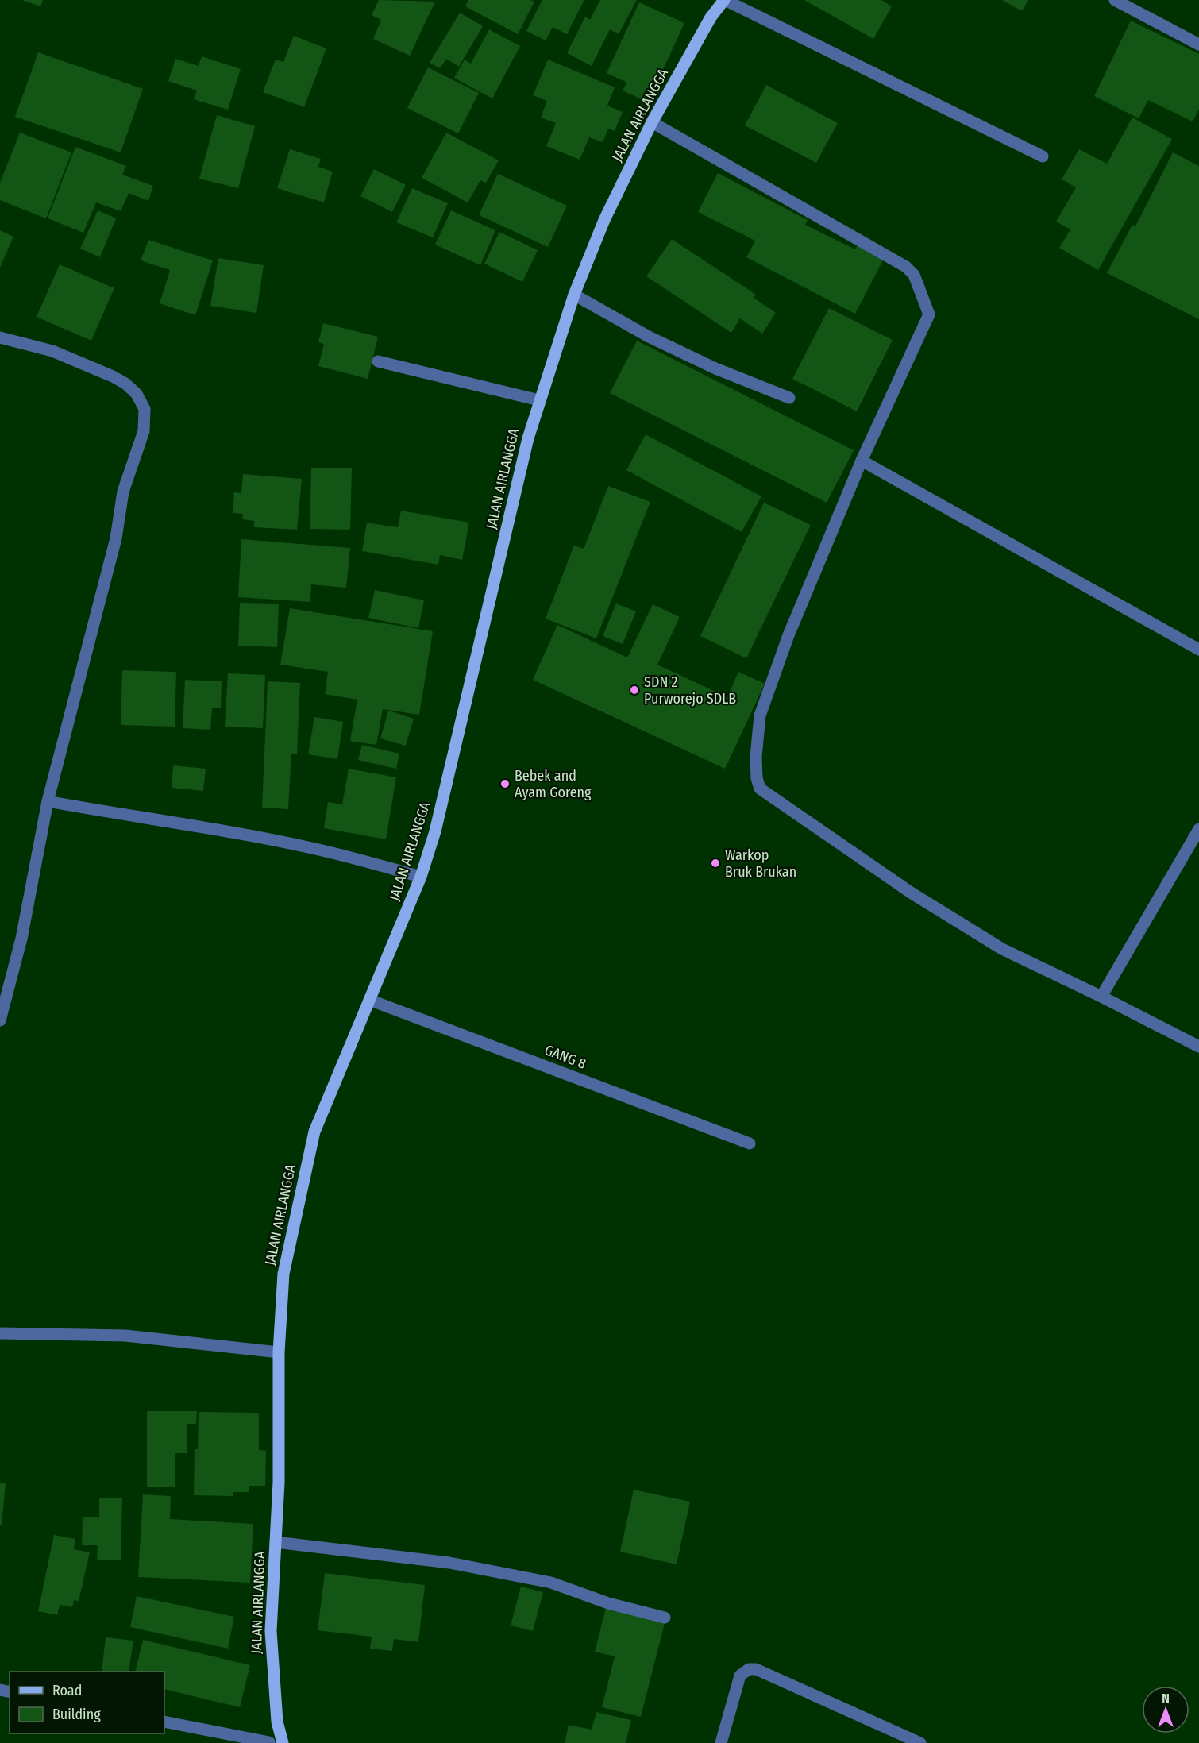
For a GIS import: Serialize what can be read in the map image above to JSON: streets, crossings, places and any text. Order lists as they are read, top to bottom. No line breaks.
{"streets":{"main road":["JALAN AIRLANGGA"],"street":["GANG 8"]},"crossings":[["JALAN AIRLANGGA","GANG 8"]],"places":["SDN 2 Purworejo SDLB","Bebek and Ayam Goreng","Warkop Bruk Brukan"],"legend":["Road","Building"],"north":"top"}
